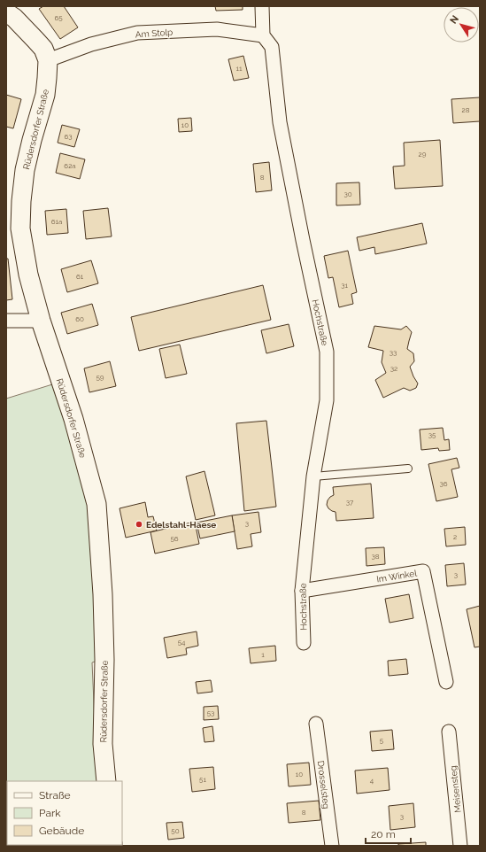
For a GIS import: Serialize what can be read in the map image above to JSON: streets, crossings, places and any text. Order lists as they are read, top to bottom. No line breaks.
{"streets":{"main road":["Rüdersdorfer Straße"],"street":["Am Stolp","Hochstraße","Im Winkel","Drosselsteg","Meisensteg"]},"crossings":[["Am Stolp","Rüdersdorfer Straße"],["Am Stolp","Hochstraße"],["Hochstraße","Im Winkel"]],"places":["Edelstahl-Haese"],"house_numbers":["65","11","28","10","63","29","62a","8","30","61a","61","31","60","33","32","59","35","36","37","3","2","56","38","3","54","1","53","5","10","51","4","8","3","50"],"legend":["Straße","Park","Gebäude"],"scale_bar":"20 m","north":"top left"}
